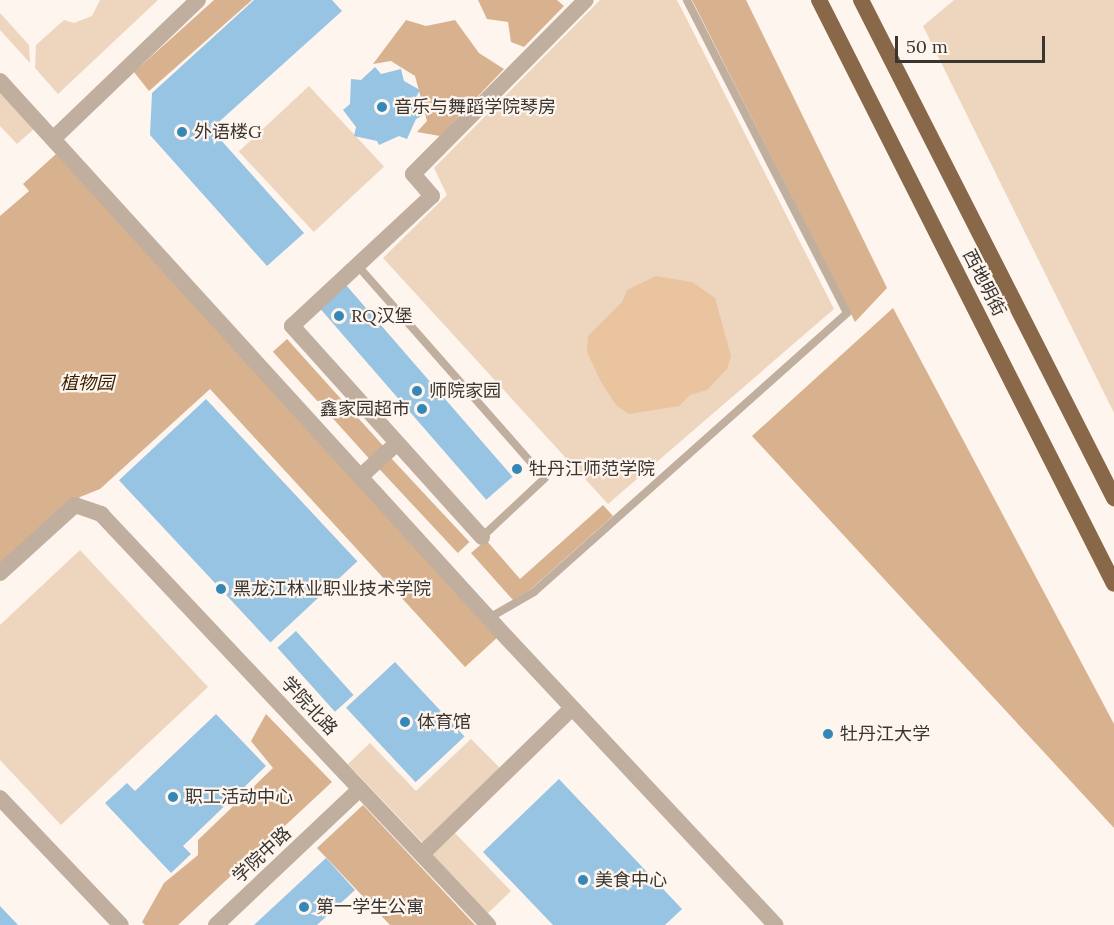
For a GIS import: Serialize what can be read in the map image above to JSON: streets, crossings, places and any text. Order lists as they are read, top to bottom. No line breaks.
{"streets":{"highway":["西地明街"],"street":["学院北路","学院中路"]},"crossings":[["学院北路","学院中路"]],"parks":["植物园"],"places":["音乐与舞蹈学院琴房","外语楼G","RQ汉堡","师院家园","鑫家园超市","牡丹江师范学院","黑龙江林业职业技术学院","体育馆","牡丹江大学","职工活动中心","美食中心","第一学生公寓"],"scale_bar":"50 m"}
